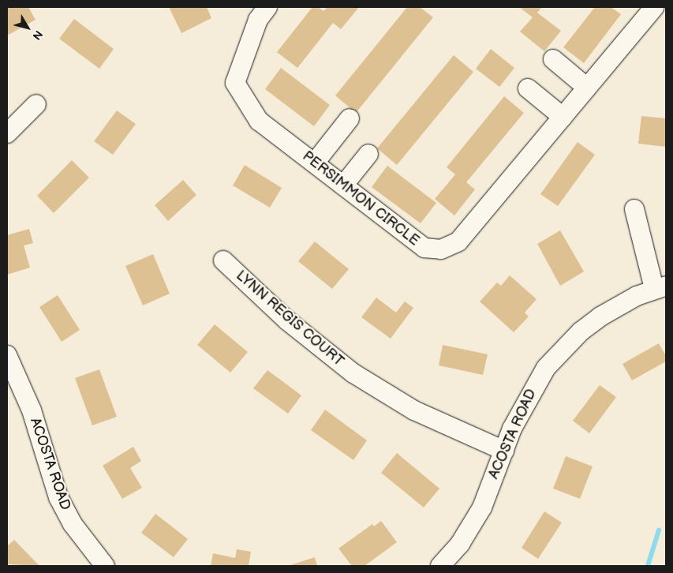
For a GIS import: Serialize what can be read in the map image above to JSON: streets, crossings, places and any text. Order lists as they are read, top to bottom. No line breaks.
{"streets":{"street":["PERSIMMON CIRCLE","LYNN REGIS COURT","ACOSTA ROAD"]},"crossings":[["LYNN REGIS COURT","ACOSTA ROAD"]],"north":"bottom right"}
